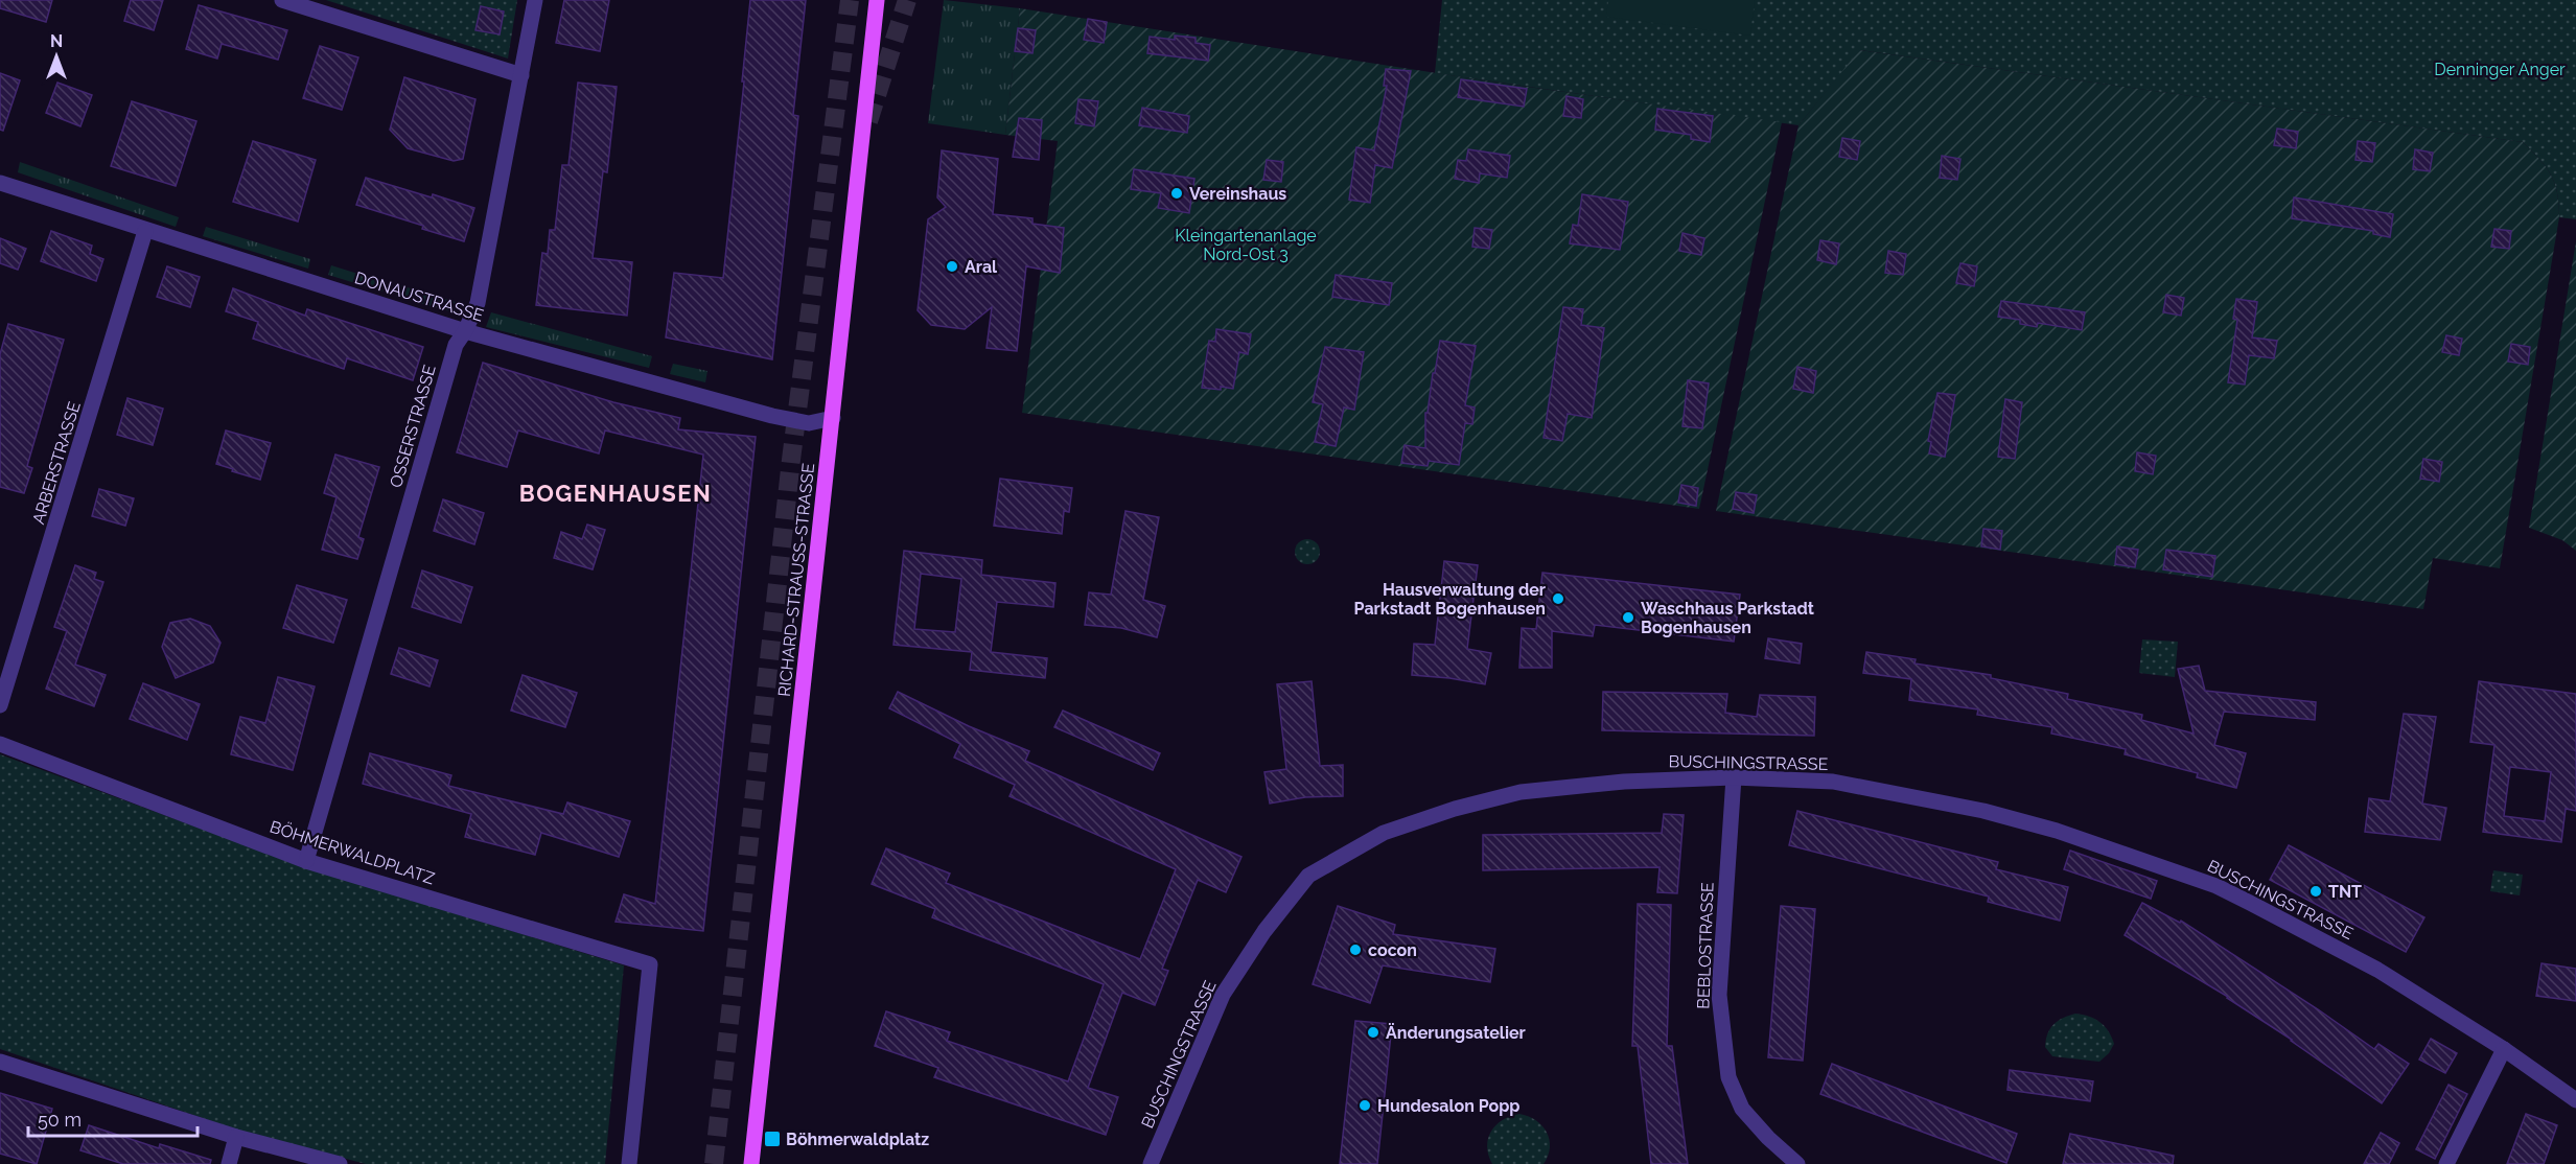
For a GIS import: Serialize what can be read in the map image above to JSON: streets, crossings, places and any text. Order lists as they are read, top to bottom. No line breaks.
{"streets":{"main road":["RICHARD-STRAUSS-STRASSE"],"street":["DONAUSTRASSE","OSSERSTRASSE","ARBERSTRASSE","BUSCHINGSTRASSE","BÖHMERWALDPLATZ","BEBLOSTRASSE"]},"crossings":[["DONAUSTRASSE","OSSERSTRASSE"],["DONAUSTRASSE","ARBERSTRASSE"],["DONAUSTRASSE","RICHARD-STRAUSS-STRASSE"],["OSSERSTRASSE","BÖHMERWALDPLATZ"],["BUSCHINGSTRASSE","BEBLOSTRASSE"]],"districts":["BOGENHAUSEN"],"parks":["Denninger Anger","Kleingartenanlage Nord-Ost 3"],"places":{"other":["Vereinshaus","Aral","Hausverwaltung der Parkstadt Bogenhausen","Waschhaus Parkstadt Bogenhausen","TNT","cocon","Änderungsatelier","Hundesalon Popp"],"transit":["Böhmerwaldplatz"]},"scale_bar":"50 m","north":"top"}
